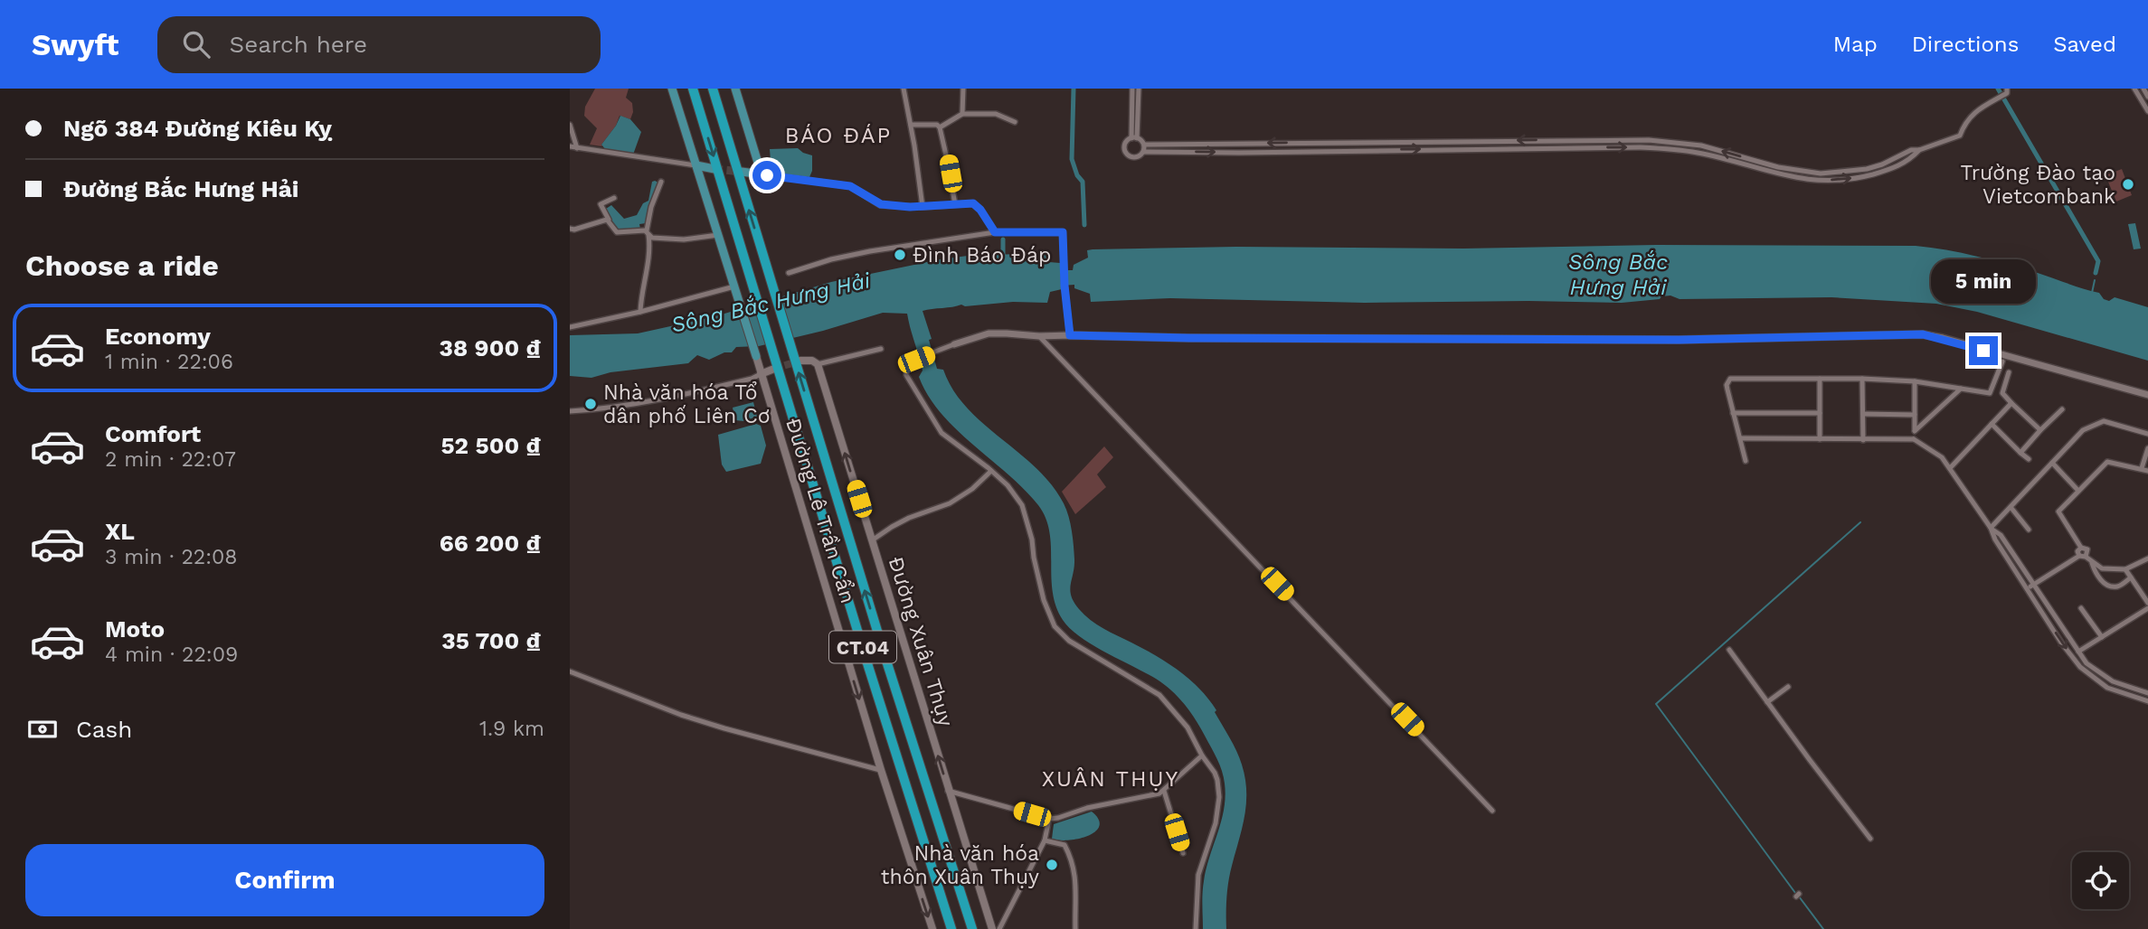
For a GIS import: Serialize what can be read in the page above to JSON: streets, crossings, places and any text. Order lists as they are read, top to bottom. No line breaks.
{"streets":{"highway":["CT.04"],"main road":["Đường Lê Trần Cẩn","Đường Xuân Thụy"]},"one_way":["Đường Lê Trần Cẩn","Đường Xuân Thụy"],"districts":["BÁO ĐÁP","XUÂN THỤY"],"water":["Sông Bắc Hưng Hải"],"places":["Trường Đào tạo Vietcombank","Đình Báo Đáp","Nhà văn hóa Tổ dân phố Liên Cơ","Nhà văn hóa thôn Xuân Thụy"],"page":{"header":"Swyft","search":"Search here","nav":["Map","Directions","Saved"],"banner":["Ngõ 384 Đường Kiêu Kỵ","Đường Bắc Hưng Hải"],"heading":"Choose a ride","bubble":"5 min","list":[{"name":"Economy","note":"1 min · 22:06","value":"38 900 ₫"},{"name":"Comfort","note":"2 min · 22:07","value":"52 500 ₫"},{"name":"XL","note":"3 min · 22:08","value":"66 200 ₫"},{"name":"Moto","note":"4 min · 22:09","value":"35 700 ₫"}],"pay":["Cash","1.9 km"],"buttons":"Confirm"}}
